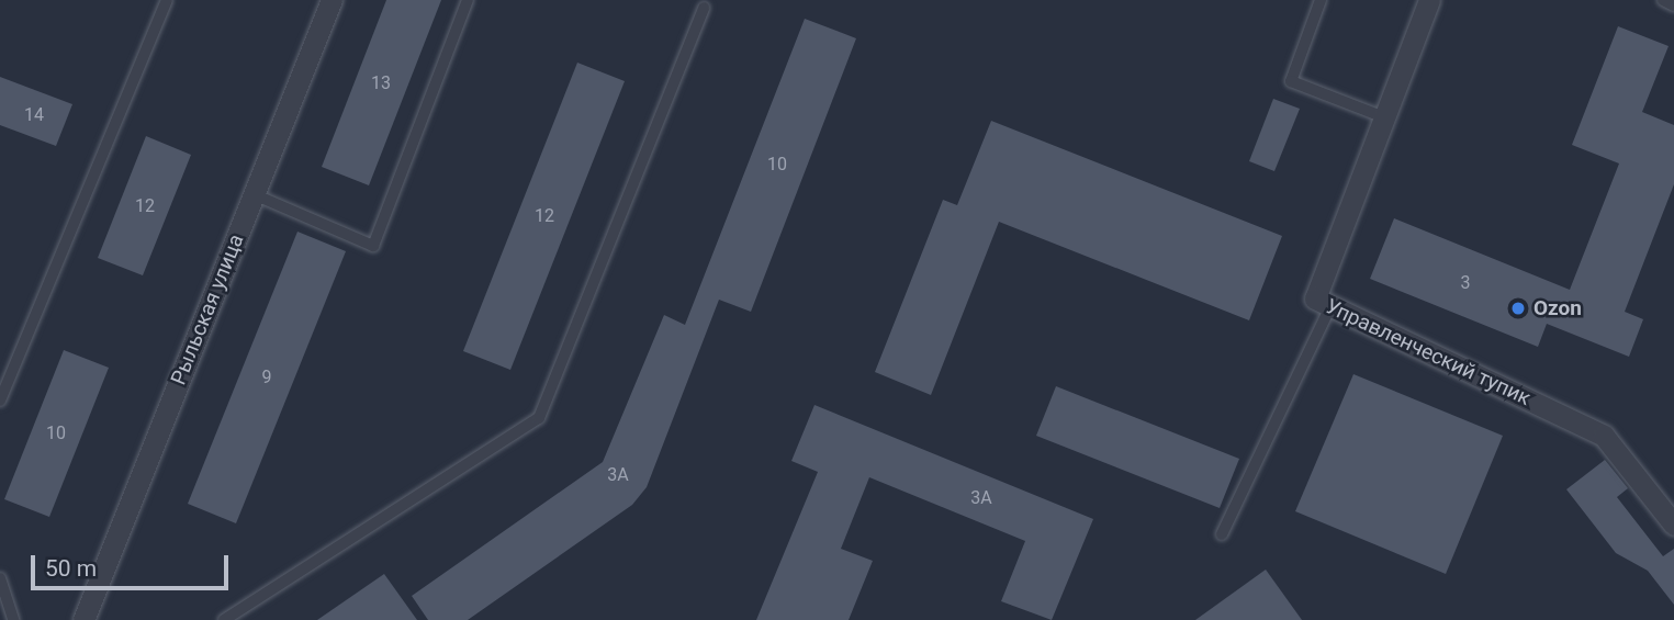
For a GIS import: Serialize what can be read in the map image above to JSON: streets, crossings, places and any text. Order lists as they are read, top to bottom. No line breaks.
{"streets":{"street":["Рыльская улица","Управленческий тупик"]},"places":["Ozon"],"house_numbers":["13","14","10","12","12","3","9","10","3А","3А"],"scale_bar":"50 m"}
